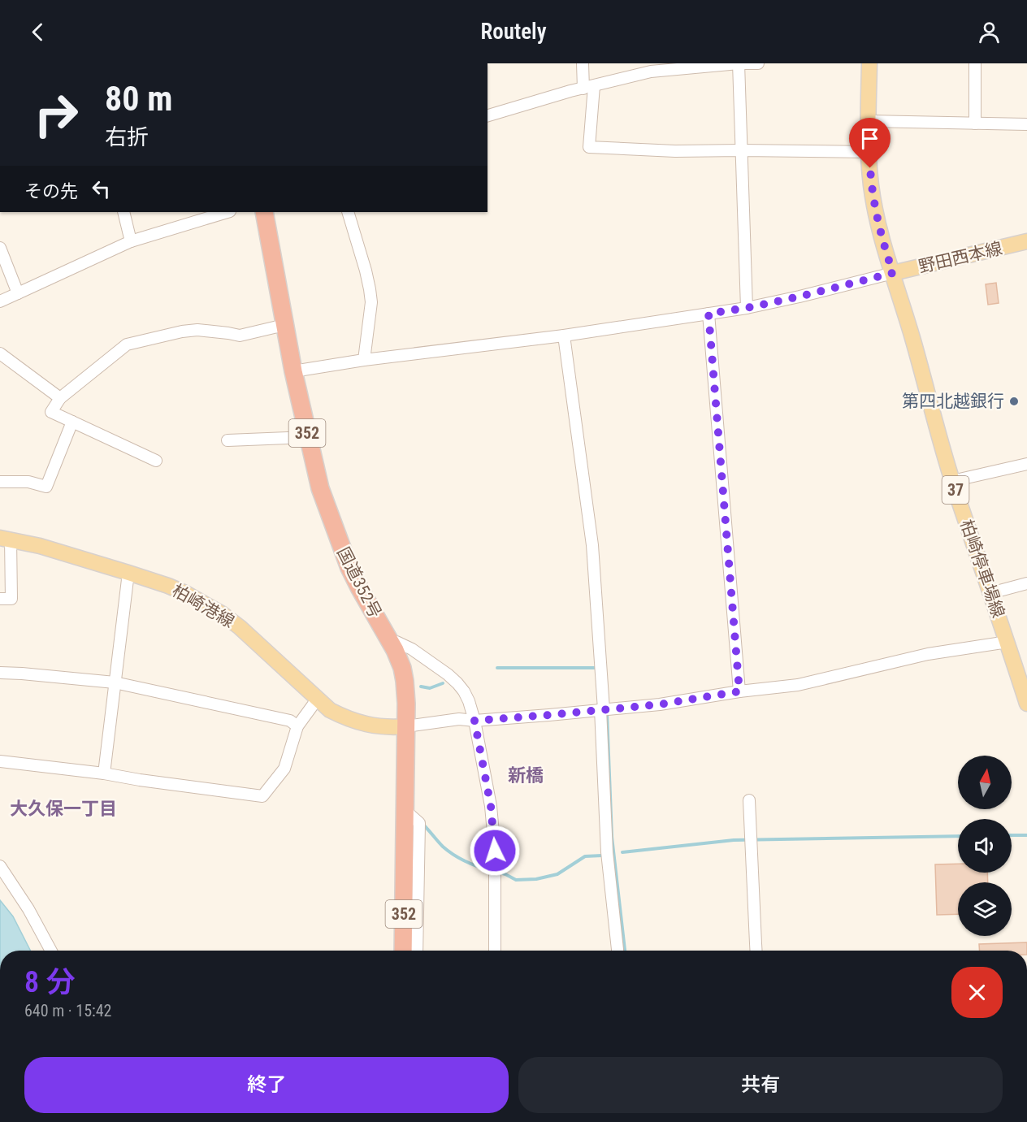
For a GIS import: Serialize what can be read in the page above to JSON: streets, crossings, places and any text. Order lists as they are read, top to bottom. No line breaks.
{"streets":{"highway":["352","国道352号"],"main road":["野田西本線","37","柏崎停車場線","柏崎港線"]},"crossings":[["野田西本線","柏崎停車場線"],["国道352号","柏崎港線"]],"districts":["新橋","大久保一丁目"],"places":["第四北越銀行"],"north":"top","page":{"header":"Routely","turn":["80 m","右折"],"then":"その先","heading":["8 分","640 m · 15:42"],"buttons":["終了","共有"]}}
